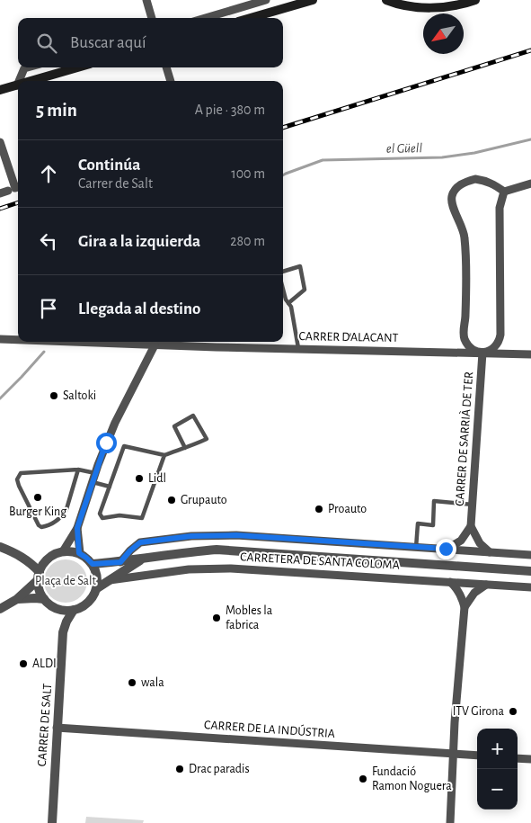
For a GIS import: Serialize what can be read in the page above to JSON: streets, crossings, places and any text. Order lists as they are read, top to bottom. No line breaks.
{"streets":{"street":["CARRER D'ALACANT","CARRER DE SARRIÀ DE TER","CARRETERA DE SANTA COLOMA","CARRER DE SALT","CARRER DE LA INDÚSTRIA"]},"crossings":[["CARRER D'ALACANT","CARRER DE SARRIÀ DE TER"],["CARRETERA DE SANTA COLOMA","CARRER DE SALT"],["CARRER DE SALT","CARRER DE LA INDÚSTRIA"]],"water":["el Güell"],"parks":["Plaça de Salt"],"places":["Saltoki","Lidl","Burger King","Grupauto","Proauto","Mobles la fabrica","ALDI","wala","ITV Girona","Drac paradis","Fundació Ramon Noguera"],"north":"bottom left","page":{"search":"Buscar aquí","heading":["5 min","A pie · 380 m"],"list":[["Continúa","Carrer de Salt","100 m"],["Gira a la izquierda","280 m"],"Llegada al destino"],"map_buttons":["+","−"]}}
